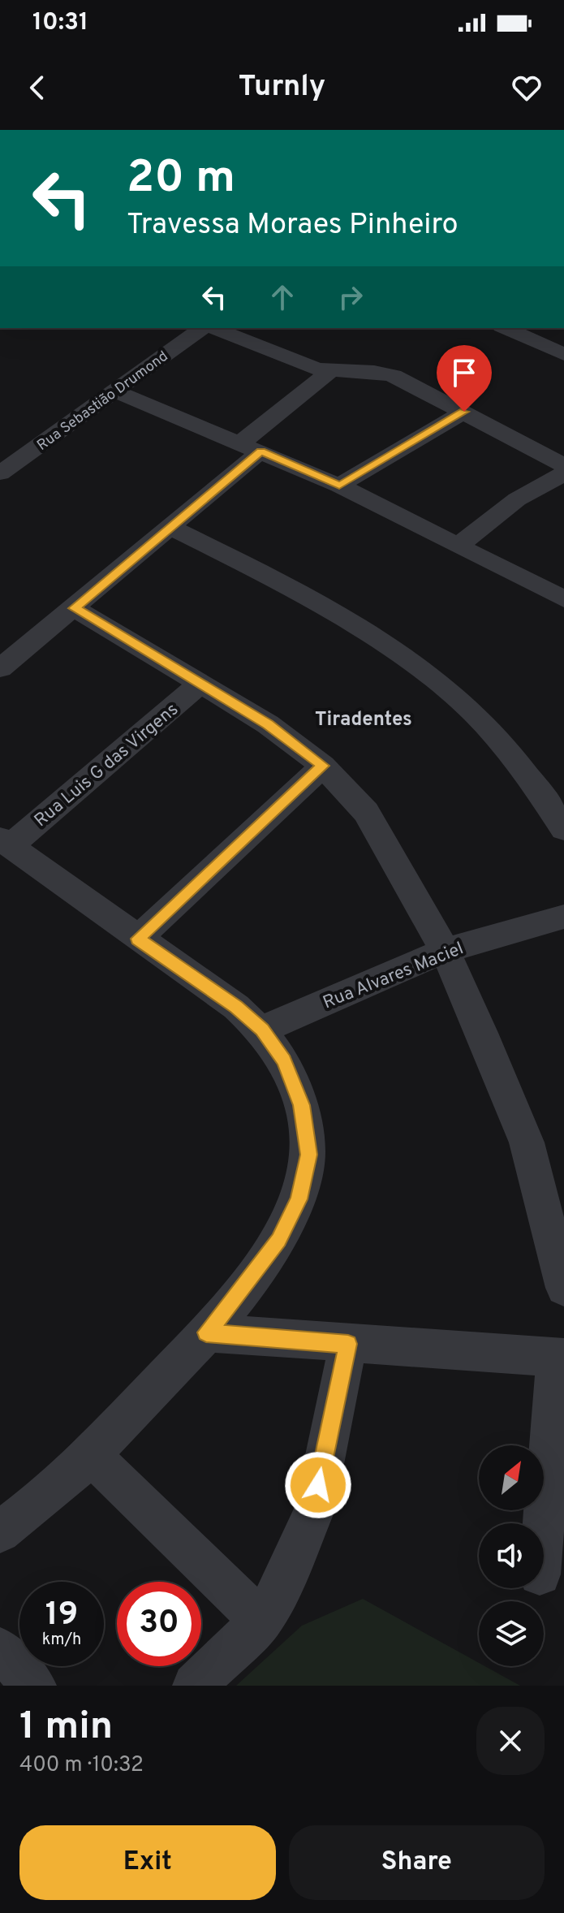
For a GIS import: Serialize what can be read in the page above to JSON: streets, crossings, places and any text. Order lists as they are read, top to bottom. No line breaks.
{"streets":{"street":["Rua Sebastião Drumond","Rua Luis G das Virgens","Rua Alvares Maciel"]},"districts":["Tiradentes"],"north":"top right","page":{"status":"10:31","header":"Turnly","turn":["20 m","Travessa Moraes Pinheiro"],"speed":"19 km/h","limit":"30","heading":["1 min","400 m · 10:32"],"buttons":["Exit","Share"]}}
